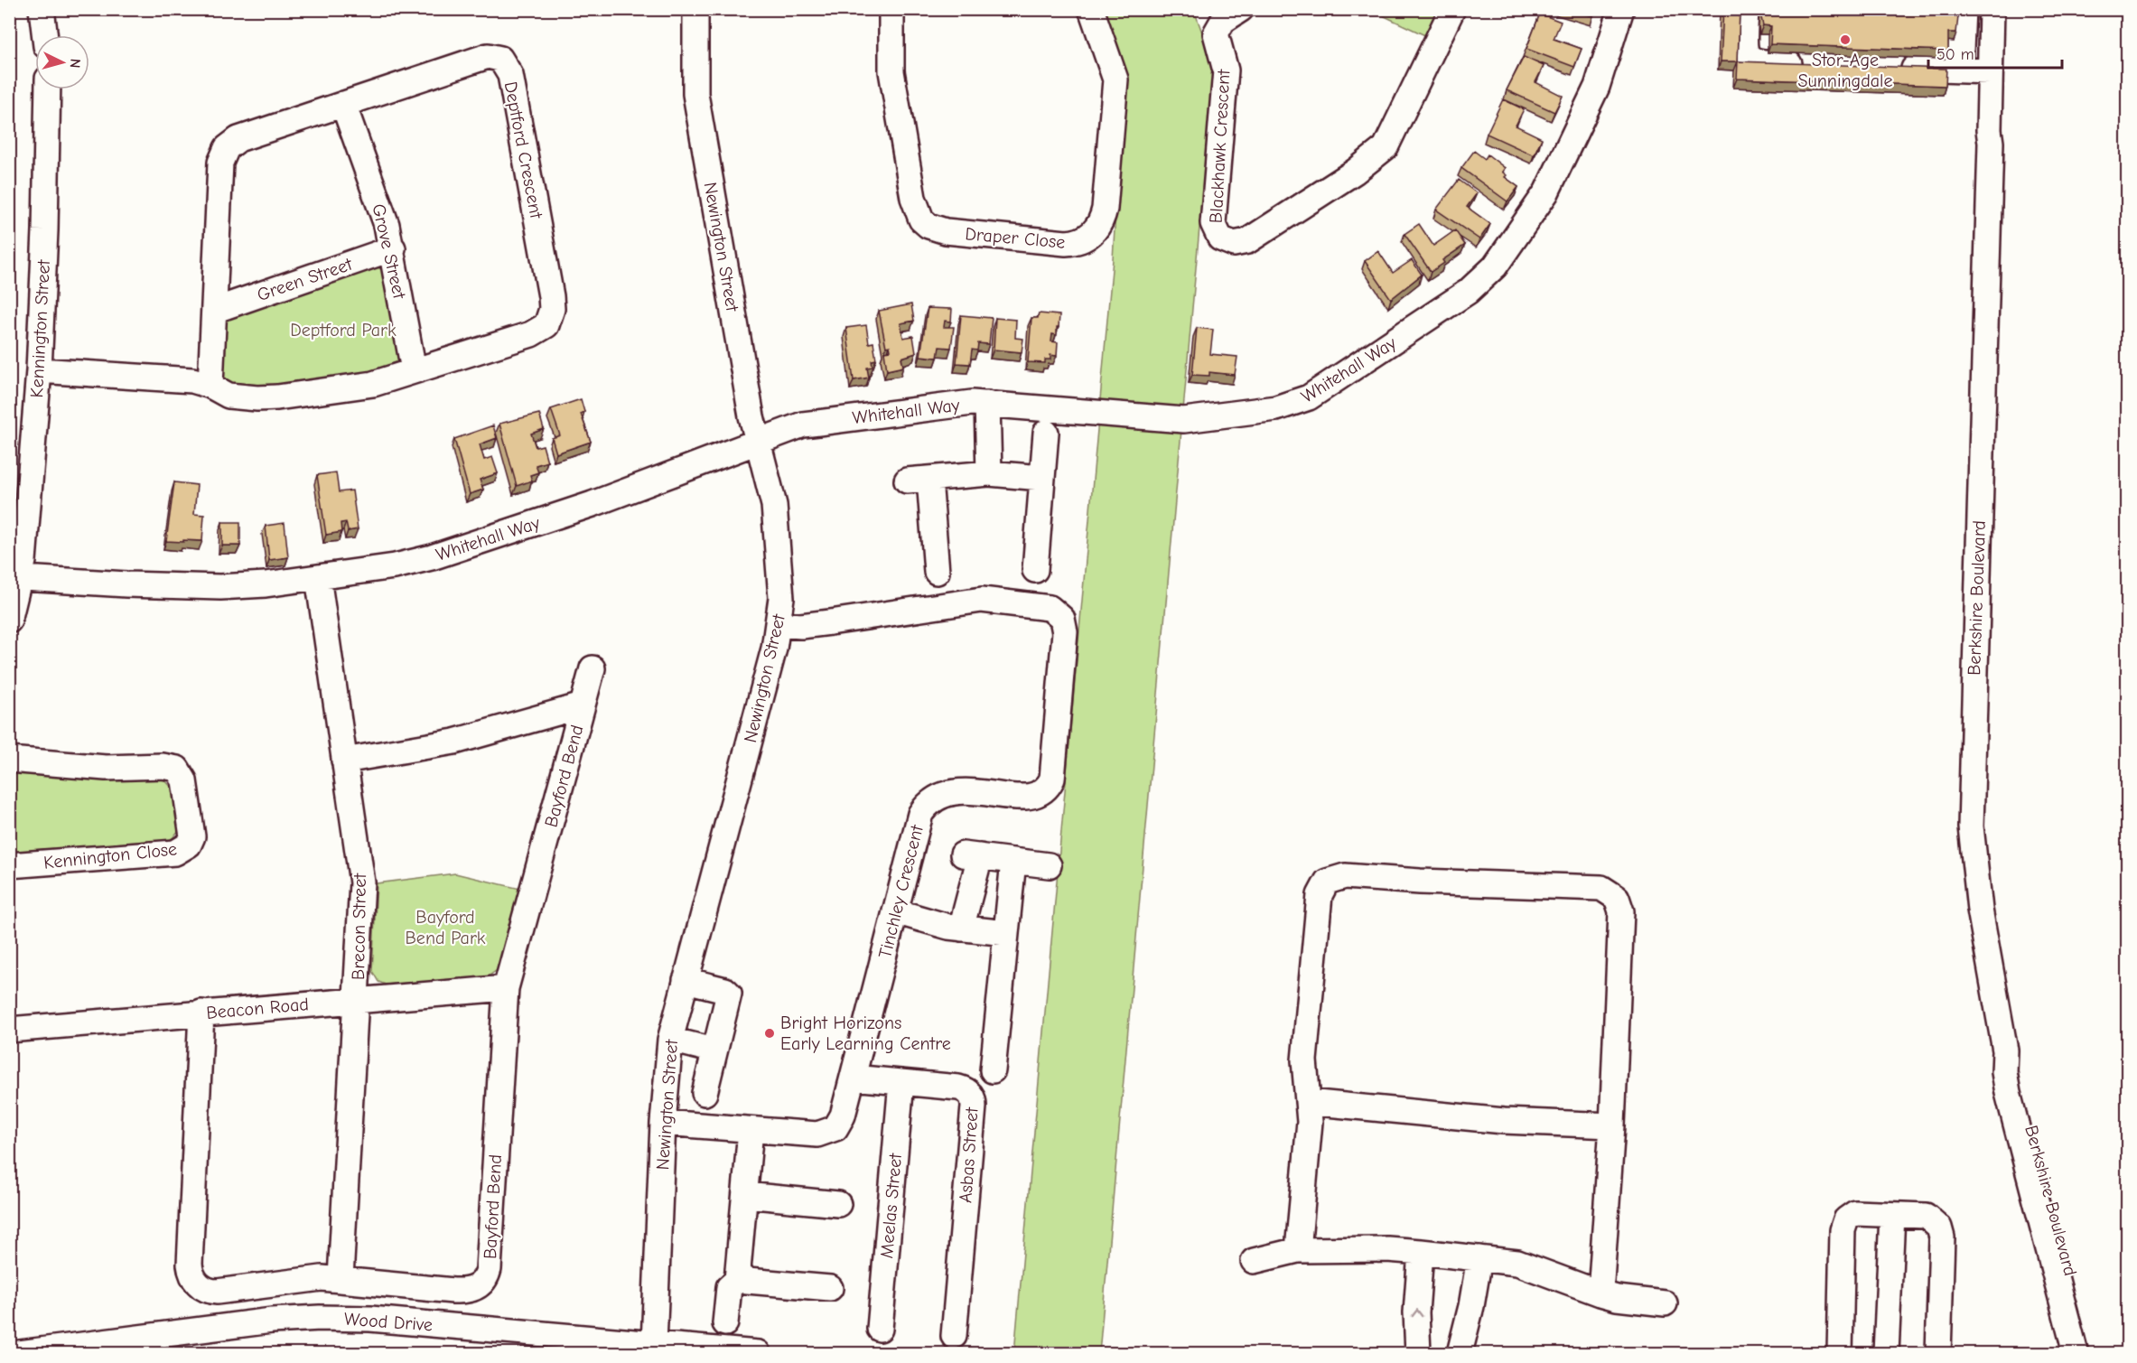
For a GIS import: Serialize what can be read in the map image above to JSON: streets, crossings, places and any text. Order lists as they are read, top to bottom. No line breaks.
{"streets":{"street":["Blackhawk Crescent","Deptford Crescent","Draper Close","Newington Street","Grove Street","Green Street","Kennington Street","Whitehall Way","Berkshire Boulevard","Bayford Bend","Kennington Close","Tinchley Crescent","Brecon Street","Beacon Road","Asbas Street","Meelas Street","Wood Drive"]},"crossings":[["Deptford Crescent","Grove Street"],["Deptford Crescent","Green Street"],["Deptford Crescent","Kennington Street"],["Newington Street","Whitehall Way"],["Newington Street","Tinchley Crescent"],["Newington Street","Wood Drive"],["Grove Street","Green Street"],["Kennington Street","Whitehall Way"],["Whitehall Way","Brecon Street"],["Bayford Bend","Brecon Street"],["Bayford Bend","Beacon Road"],["Tinchley Crescent","Asbas Street"],["Brecon Street","Beacon Road"],["Asbas Street","Meelas Street"]],"parks":["Deptford Park","Bayford Bend Park"],"places":["Stor-Age Sunningdale","Bright Horizons Early Learning Centre"],"scale_bar":"50 m","north":"right"}
